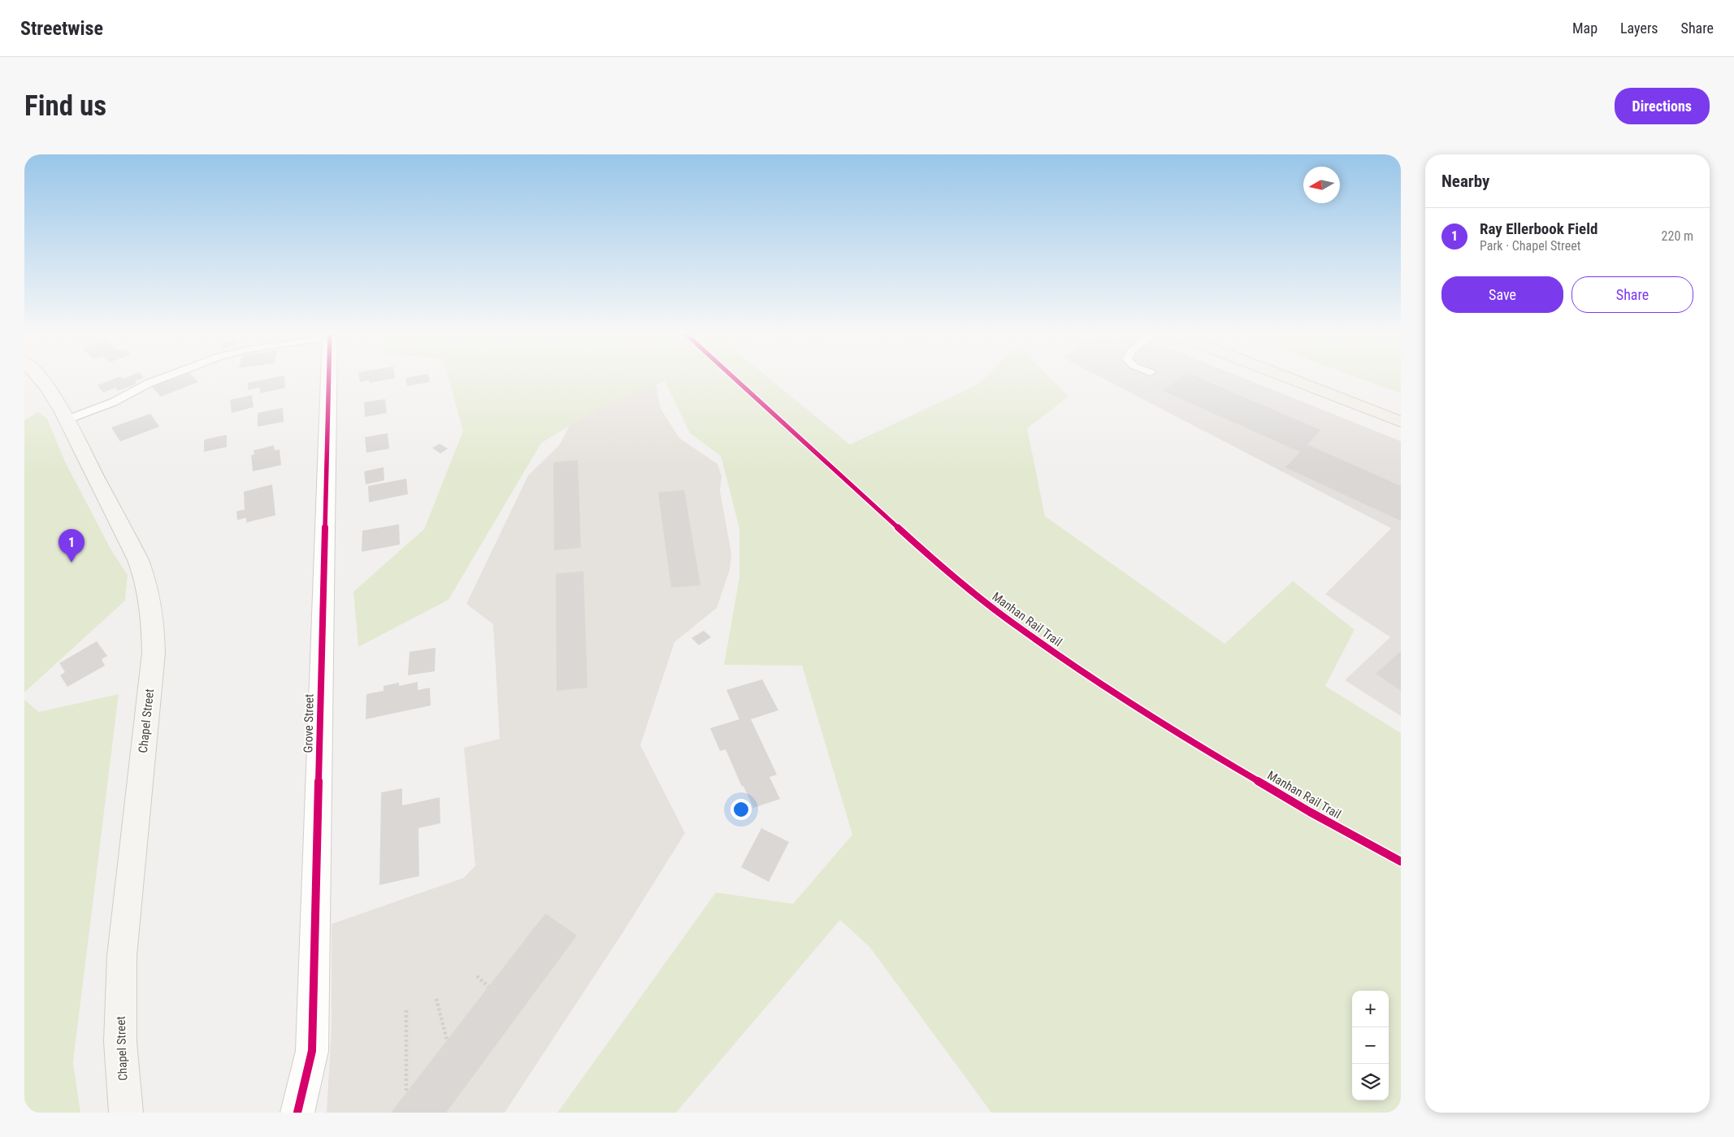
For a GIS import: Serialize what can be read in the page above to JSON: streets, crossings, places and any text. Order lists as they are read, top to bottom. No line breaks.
{"streets":{"main road":["Chapel Street"],"street":["Grove Street"],"cycle path":["Manhan Rail Trail"]},"north":"left","page":{"header":"Streetwise","nav":["Map","Layers","Share"],"buttons":["Directions",["Save","Share"]],"title":"Find us","heading":"Nearby","list":[{"mark":"1","name":"Ray Ellerbook Field","note":"Park · Chapel Street","value":"220 m"}],"pins":"1","map_buttons":["+","−"]}}
